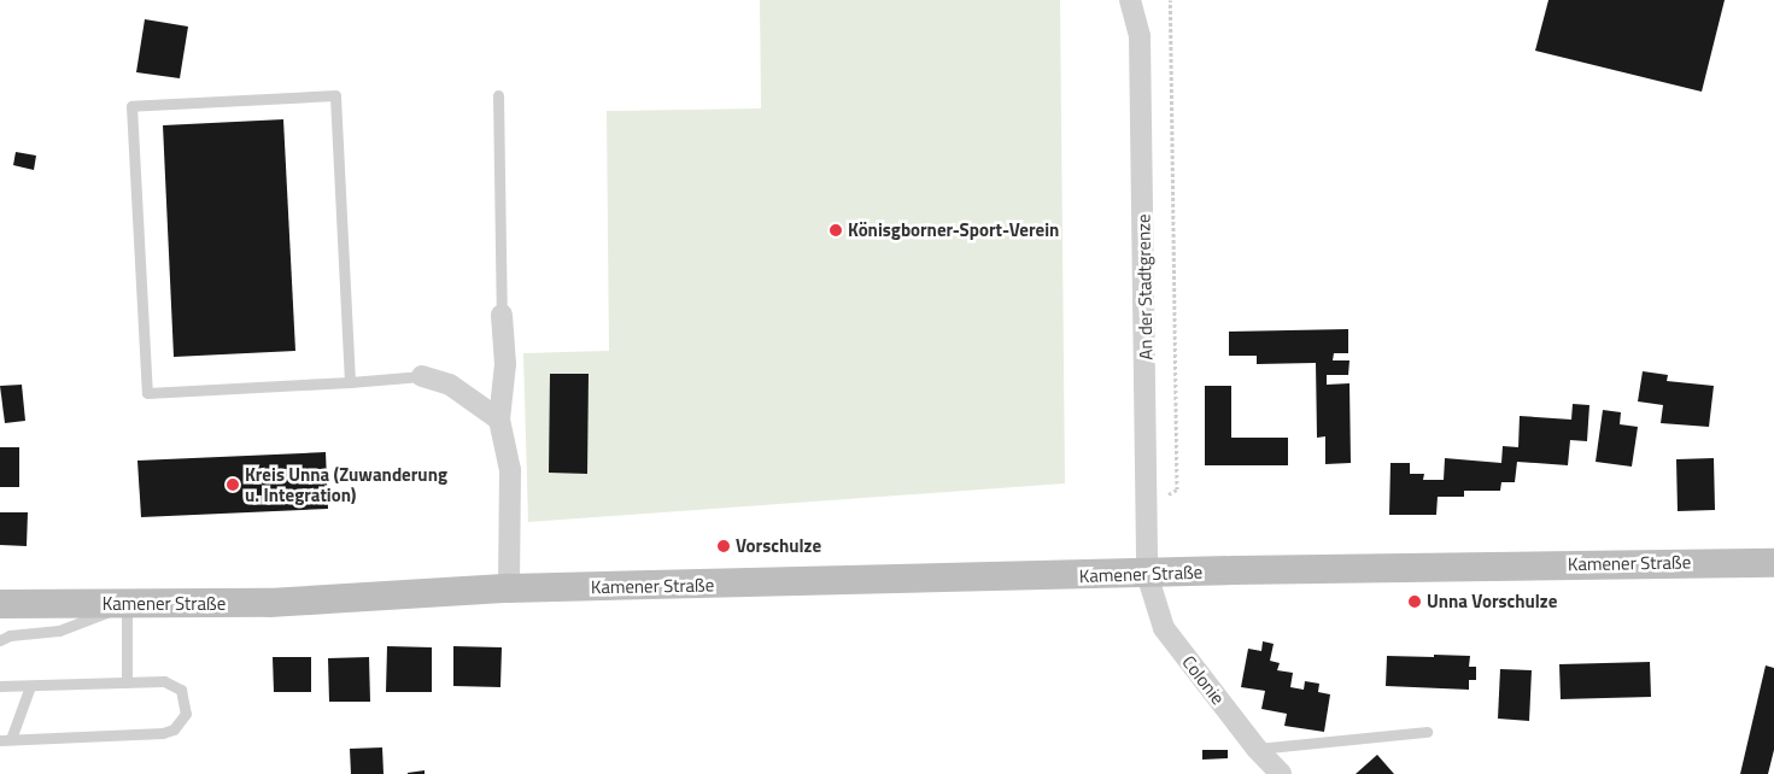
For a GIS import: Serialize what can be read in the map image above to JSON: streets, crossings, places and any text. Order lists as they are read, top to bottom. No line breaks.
{"streets":{"main road":["Kamener Straße"],"street":["An der Stadtgrenze","Colonie"]},"crossings":[["An der Stadtgrenze","Kamener Straße"],["An der Stadtgrenze","Colonie"],["Kamener Straße","Colonie"]],"places":["Könisgborner-Sport-Verein","Kreis Unna (Zuwanderung u. Integration)","Vorschulze","Unna Vorschulze"]}
